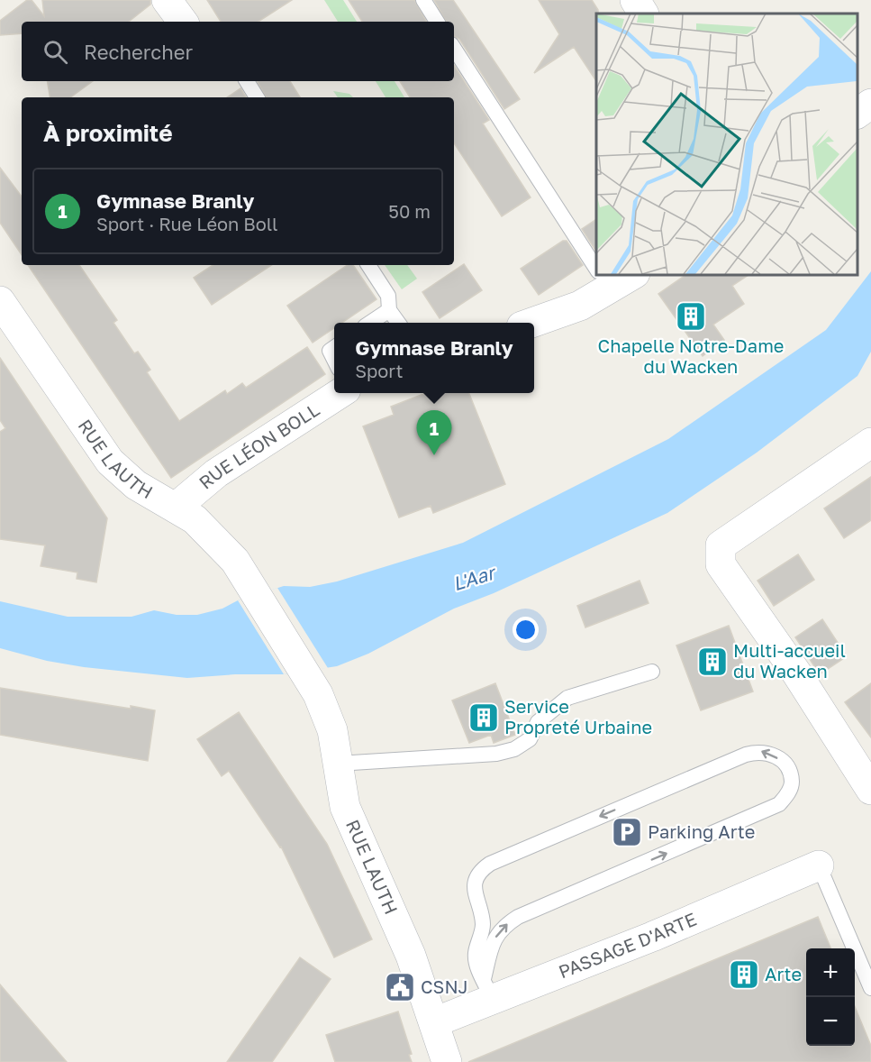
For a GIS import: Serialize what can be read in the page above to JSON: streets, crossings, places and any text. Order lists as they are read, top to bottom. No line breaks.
{"streets":{"street":["RUE LÉON BOLL","RUE LAUTH","PASSAGE D'ARTE"]},"crossings":[["RUE LÉON BOLL","RUE LAUTH"],["RUE LAUTH","PASSAGE D'ARTE"]],"water":["L'Aar"],"places":{"building":["Chapelle Notre-Dame du Wacken","Multi-accueil du Wacken","Service Propreté Urbaine","Arte"],"parking":["Parking Arte"],"public building":["CSNJ"]},"page":{"search":"Rechercher","heading":"À proximité","list":[{"mark":"1","name":"Gymnase Branly","note":"Sport · Rue Léon Boll","value":"50 m"}],"popup":["Gymnase Branly","Sport"],"pins":"1","map_buttons":["+","−"]}}
